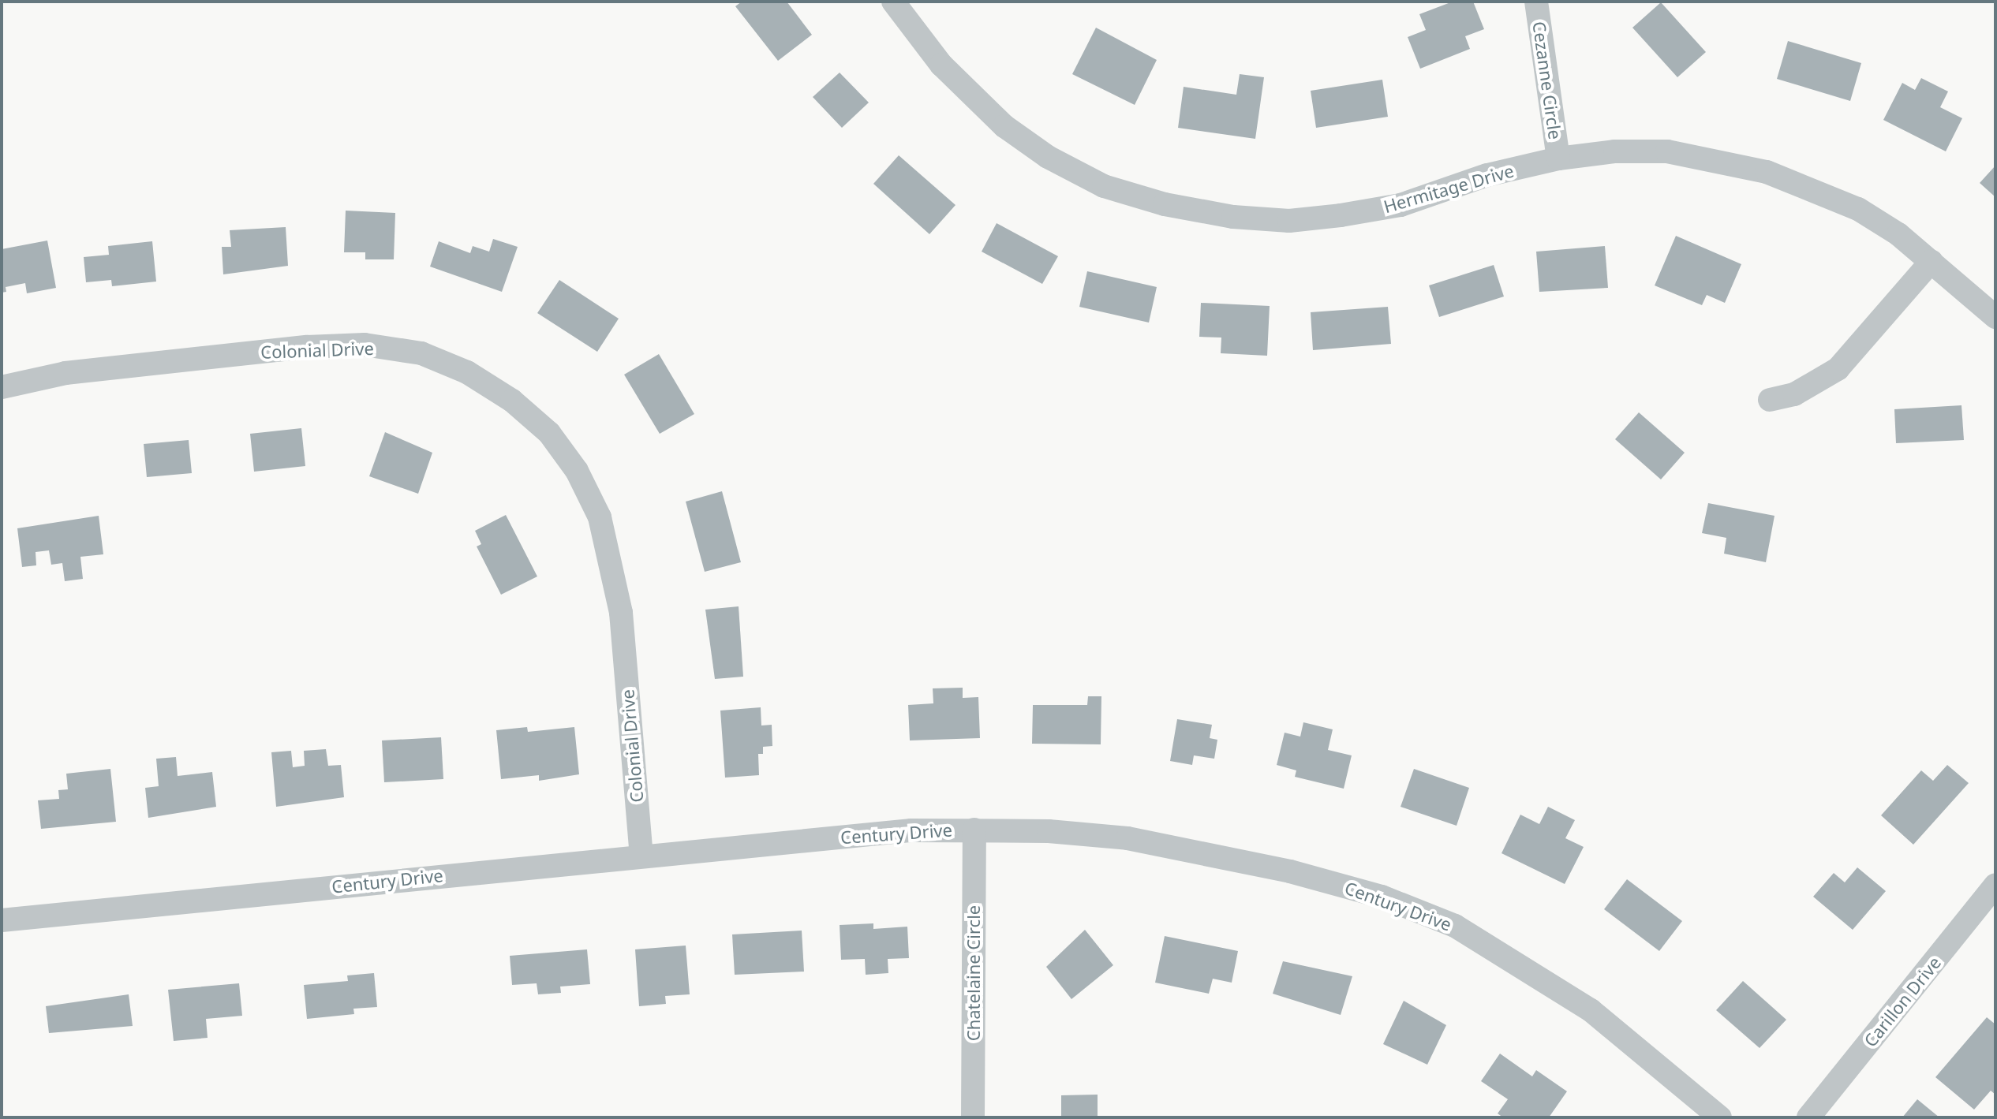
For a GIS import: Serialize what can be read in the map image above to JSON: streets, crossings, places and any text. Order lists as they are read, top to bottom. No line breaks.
{"streets":{"street":["Cezanne Circle","Hermitage Drive","Colonial Drive","Century Drive","Chatelaine Circle","Carillon Drive"]},"crossings":[["Cezanne Circle","Hermitage Drive"],["Colonial Drive","Century Drive"],["Century Drive","Chatelaine Circle"]]}
